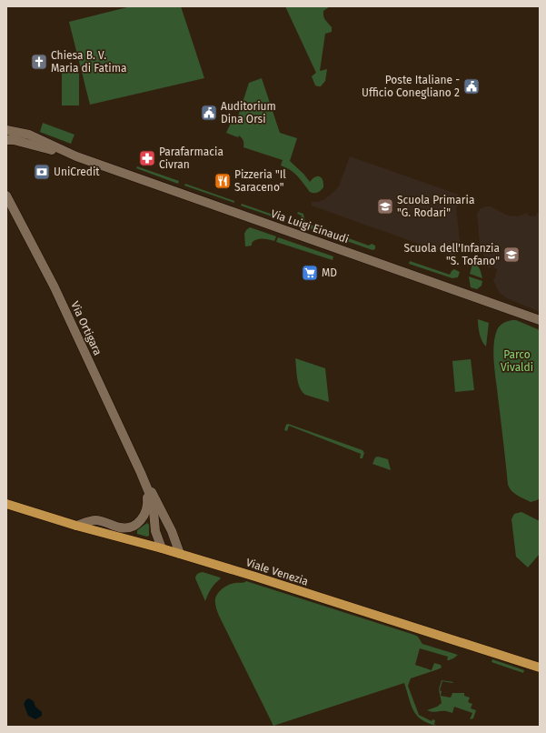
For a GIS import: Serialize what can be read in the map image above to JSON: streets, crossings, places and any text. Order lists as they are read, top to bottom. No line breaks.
{"streets":{"main road":["Viale Venezia"],"street":["Via Luigi Einaudi","Via Ortigara"]},"parks":["Parco Vivaldi"],"places":{"church":["Chiesa B. V. Maria di Fatima"],"public building":["Poste Italiane - Ufficio Conegliano 2","Auditorium Dina Orsi"],"pharmacy":["Parafarmacia Civran"],"bank":["UniCredit"],"restaurant":["Pizzeria \"Il Saraceno\""],"school or university":["Scuola Primaria \"G. Rodari\"","Scuola dell'Infanzia \"S. Tofano\""],"supermarket":["MD"]}}
